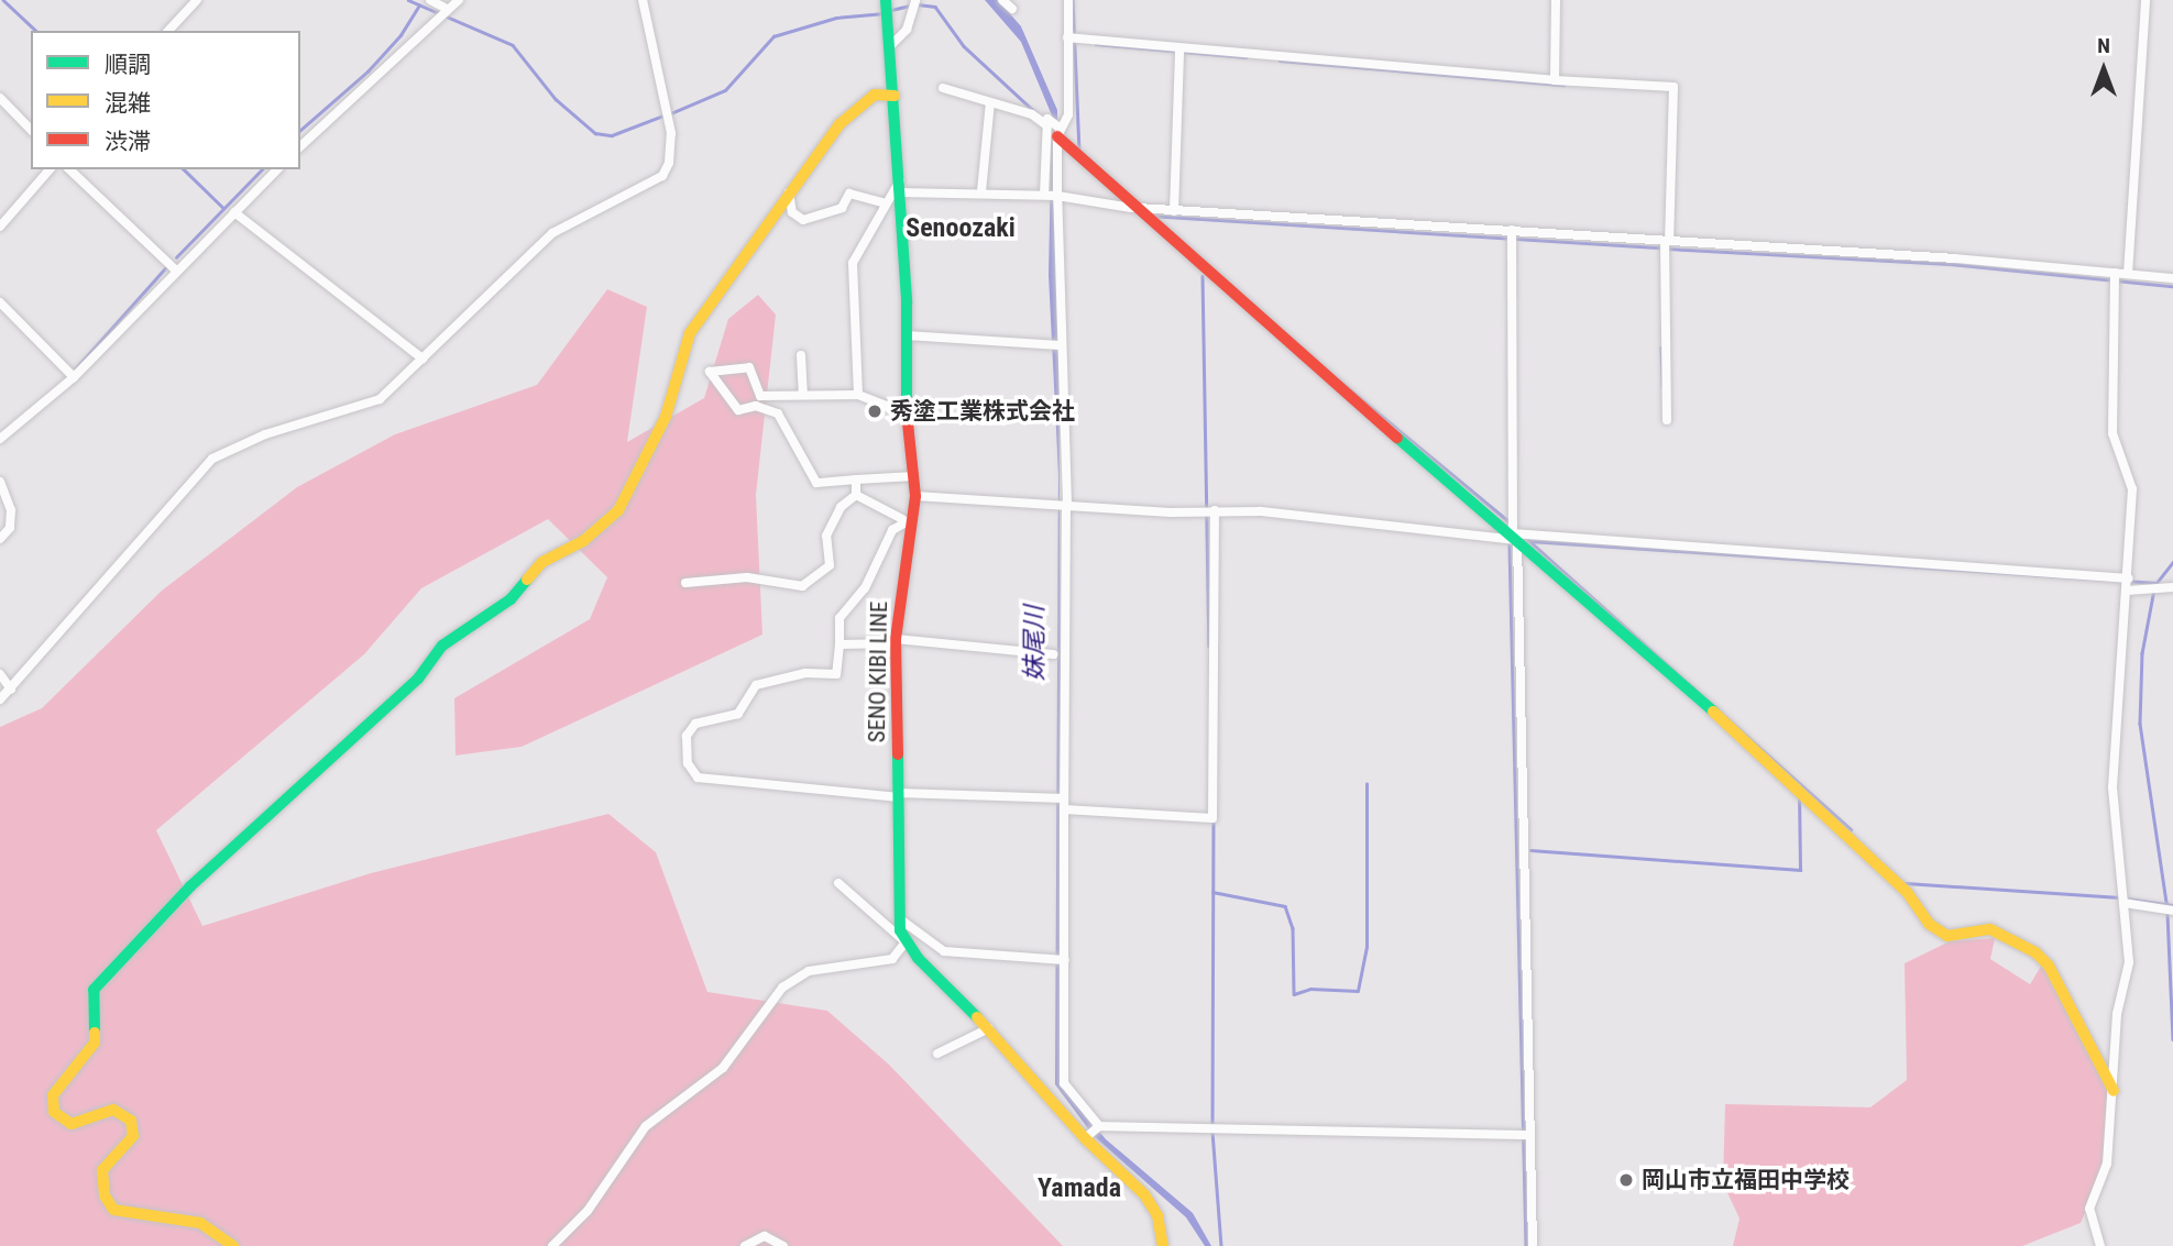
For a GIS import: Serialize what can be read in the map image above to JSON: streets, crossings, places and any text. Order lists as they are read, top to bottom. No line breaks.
{"streets":{"street":["SENO KIBI LINE"]},"districts":["Senoozaki","Yamada"],"water":["妹尾川"],"places":["秀塗工業株式会社","岡山市立福田中学校"],"legend":["順調","混雑","渋滞"],"north":"top"}
